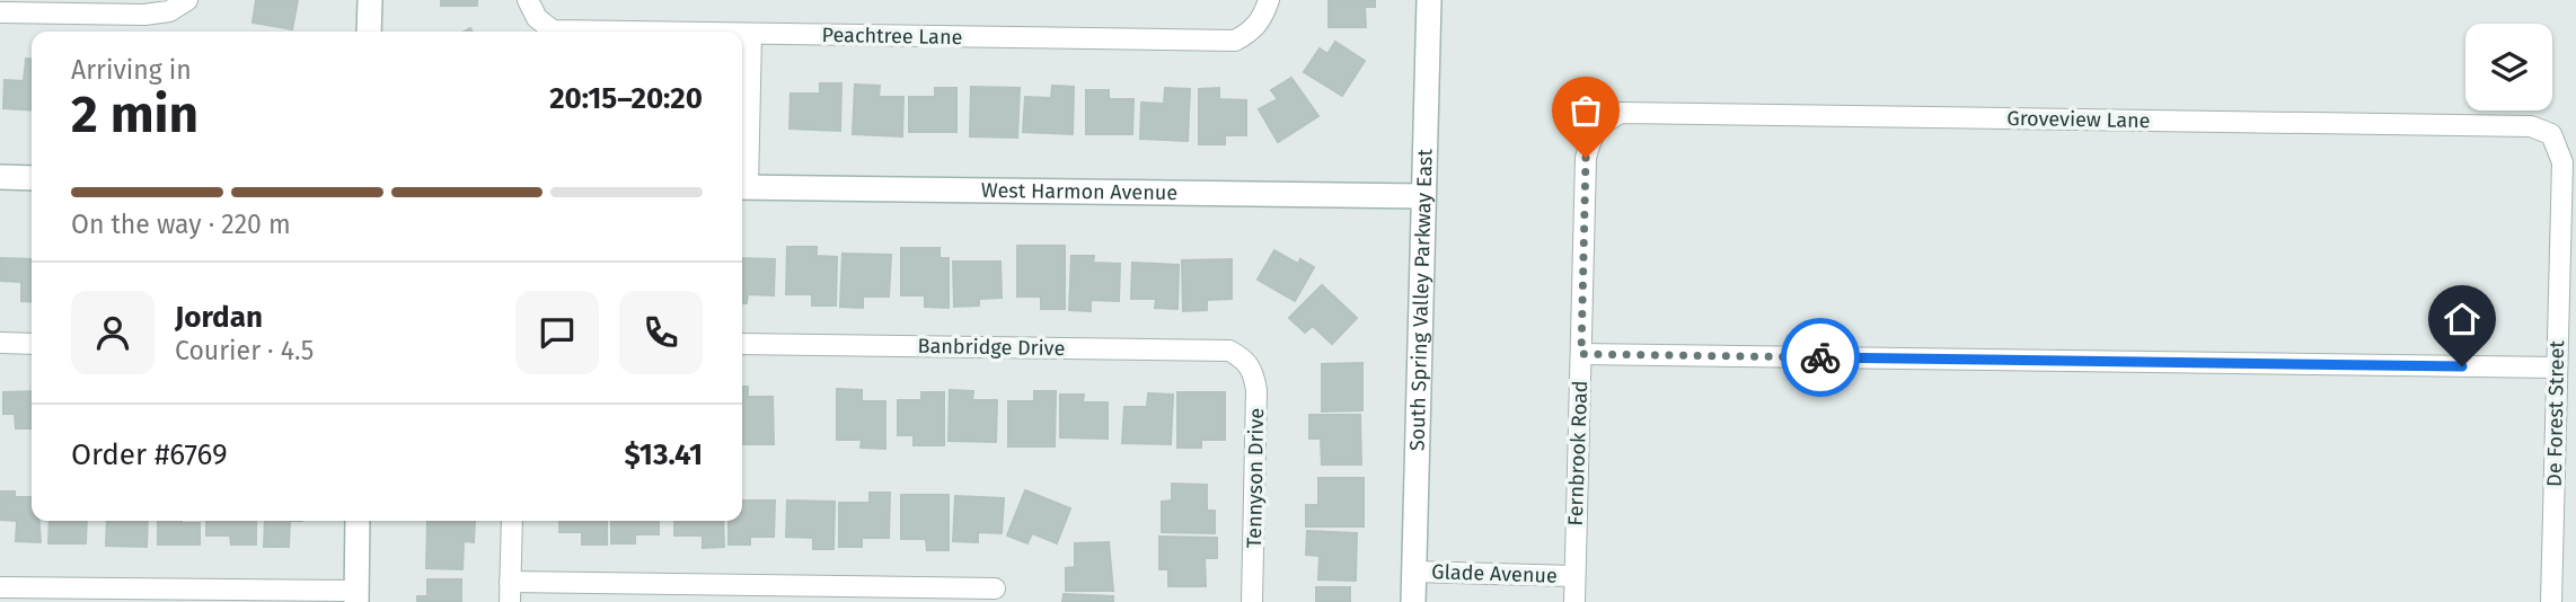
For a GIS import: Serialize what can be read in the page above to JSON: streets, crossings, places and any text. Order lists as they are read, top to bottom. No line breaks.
{"streets":{"street":["Peachtree Lane","Groveview Lane","West Harmon Avenue","South Spring Valley Parkway East","Banbridge Drive","De Forest Street","Fernbrook Road","Tennyson Drive","Glade Avenue"]},"crossings":[["Groveview Lane","De Forest Street"],["Groveview Lane","Fernbrook Road"],["West Harmon Avenue","South Spring Valley Parkway East"],["South Spring Valley Parkway East","Glade Avenue"],["Banbridge Drive","Tennyson Drive"],["Fernbrook Road","Glade Avenue"]],"page":{"heading":["2 min","Arriving in","20:15–20:20"],"panel":["Jordan","Courier · 4.5","Order #6769","$13.41"],"bar":"On the way · 220 m"}}
